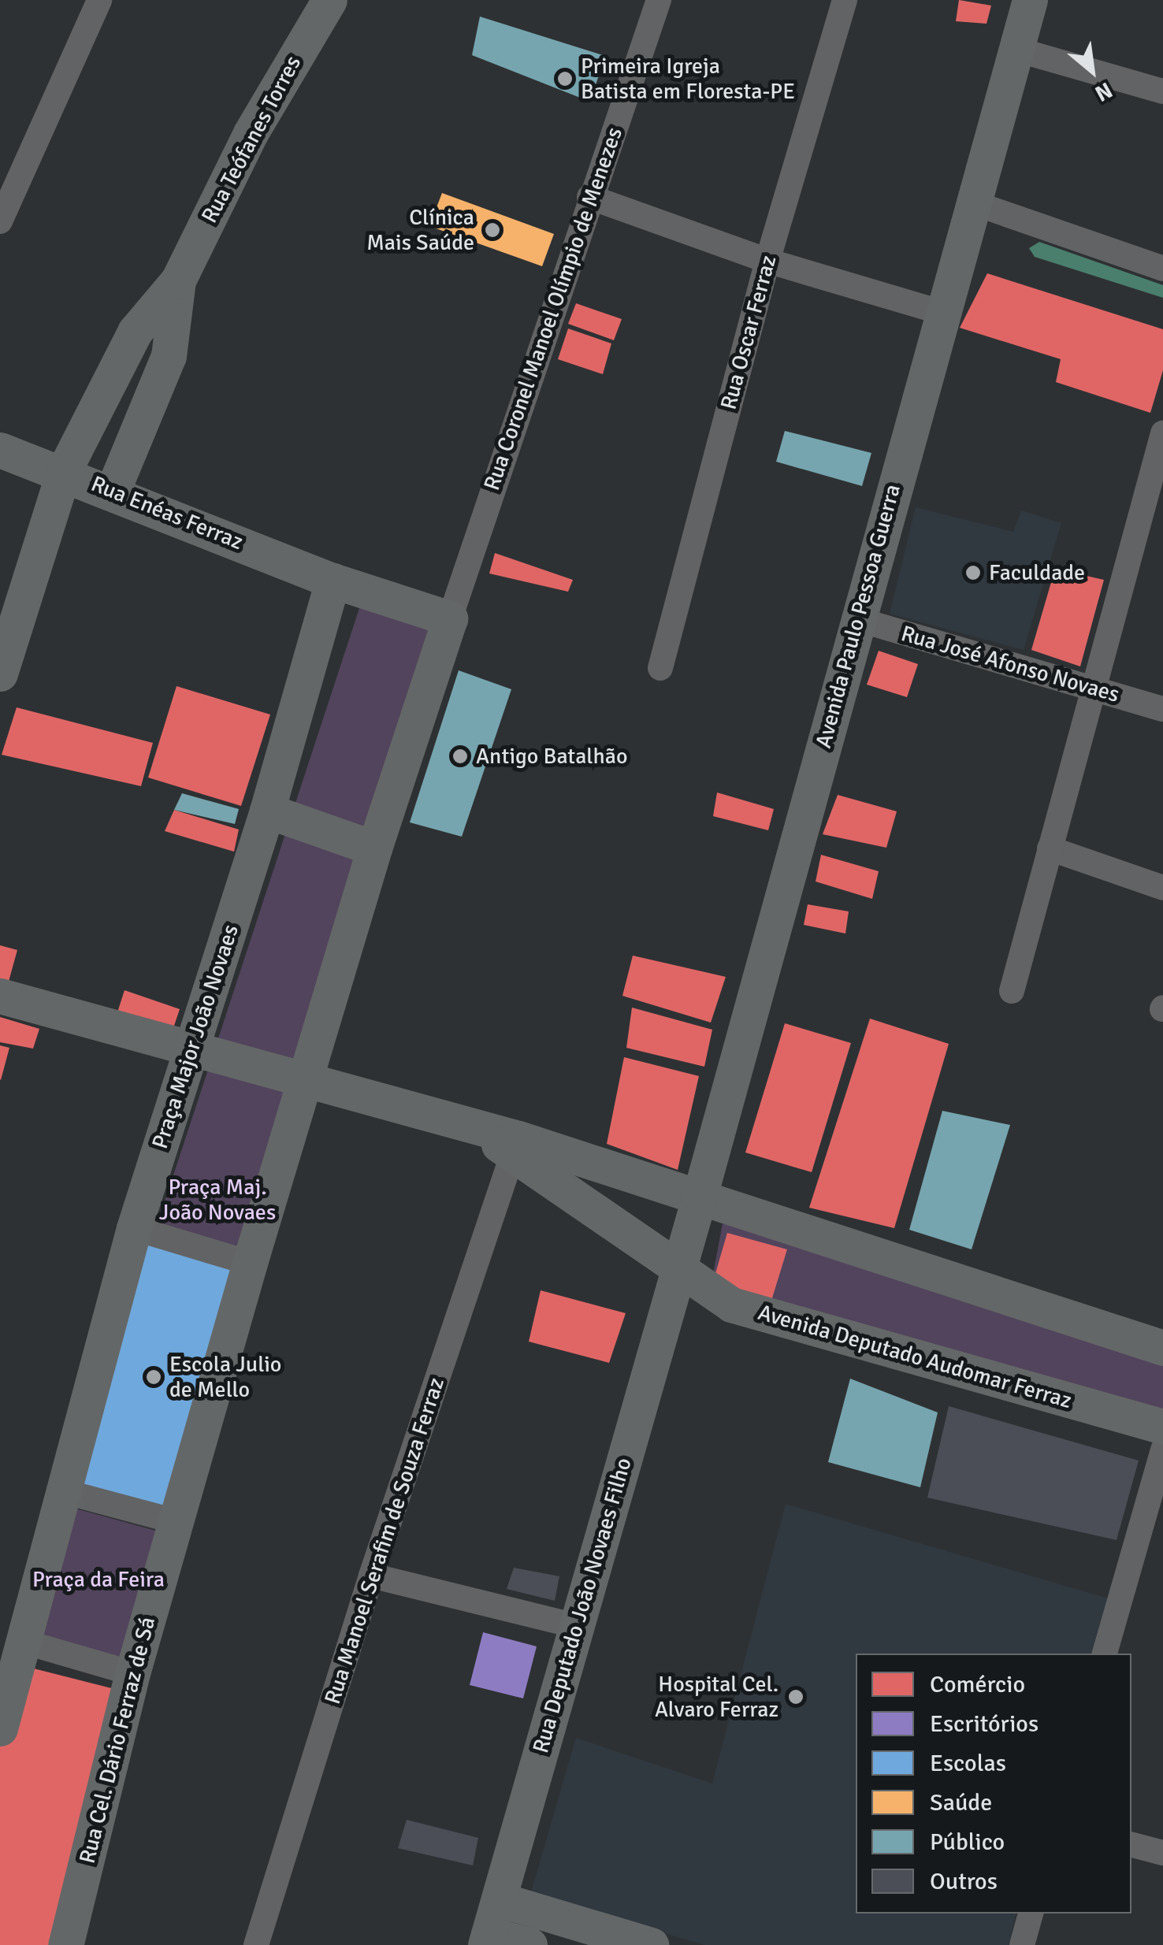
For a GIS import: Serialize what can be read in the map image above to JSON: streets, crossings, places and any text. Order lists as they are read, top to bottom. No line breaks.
{"streets":{"street":["Rua Teófanes Torres","Rua Coronel Manoel Olímpio de Menezes","Rua Oscar Ferraz","Rua Enéas Ferraz","Avenida Paulo Pessoa Guerra","Rua José Afonso Novaes","Praça Major João Novaes","Avenida Deputado Audomar Ferraz","Rua Manoel Serafim de Souza Ferraz","Rua Deputado João Novaes Filho","Rua Cel. Dário Ferraz de Sá"]},"crossings":[["Rua Coronel Manoel Olímpio de Menezes","Rua Enéas Ferraz"],["Rua Enéas Ferraz","Praça Major João Novaes"],["Avenida Paulo Pessoa Guerra","Rua José Afonso Novaes"],["Avenida Paulo Pessoa Guerra","Rua Deputado João Novaes Filho"],["Avenida Deputado Audomar Ferraz","Rua Manoel Serafim de Souza Ferraz"],["Avenida Deputado Audomar Ferraz","Rua Deputado João Novaes Filho"]],"parks":["Praça Maj. João Novaes","Praça da Feira"],"places":["Primeira Igreja Batista em Floresta-PE","Clínica Mais Saúde","Faculdade","Antigo Batalhão","Escola Julio de Mello","Hospital Cel. Alvaro Ferraz"],"legend":["Comércio","Escritórios","Escolas","Saúde","Público","Outros"],"north":"bottom right"}
